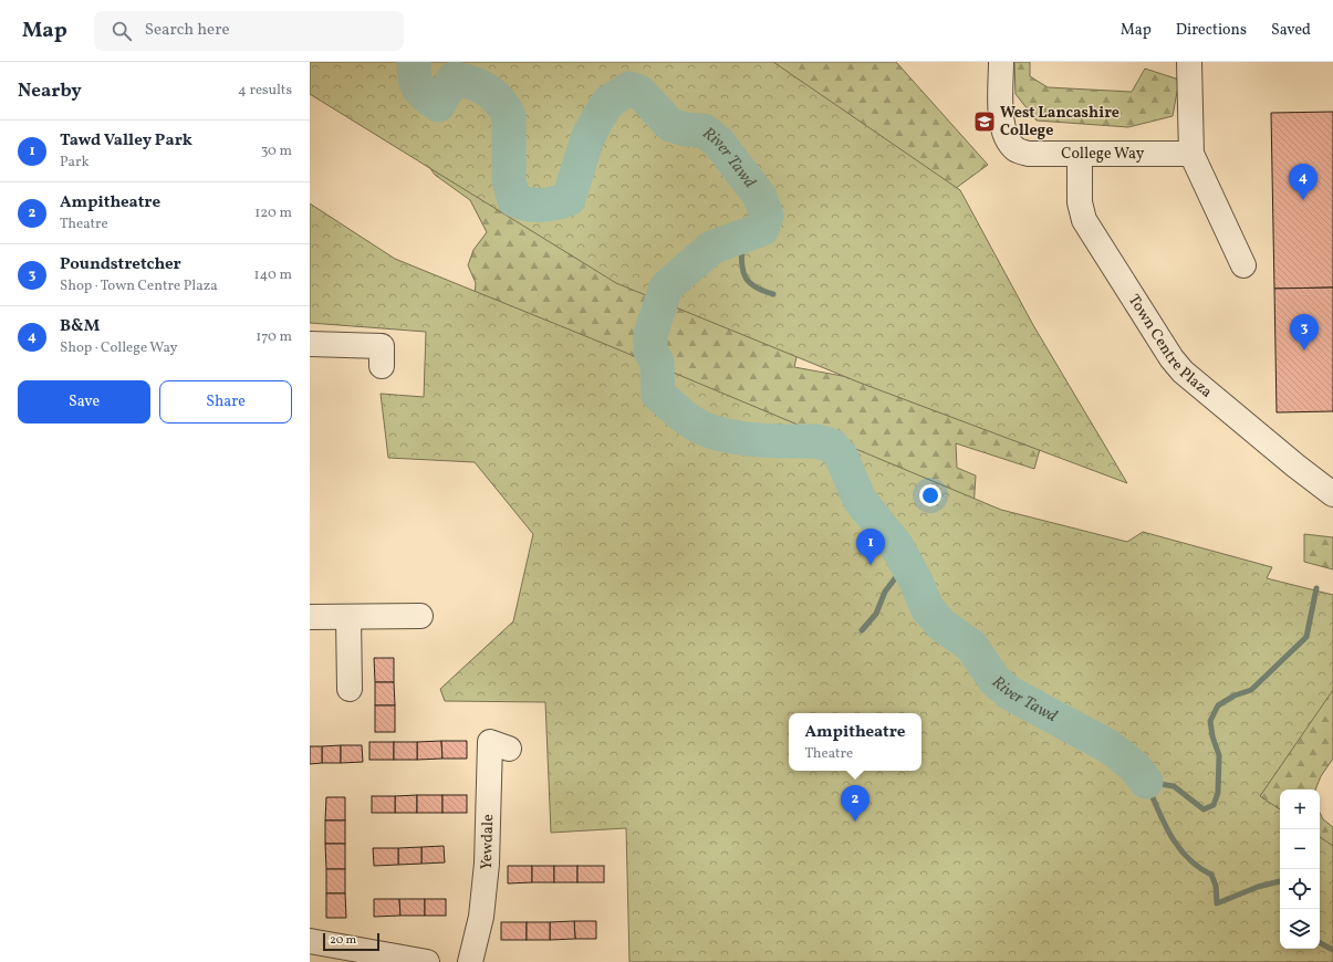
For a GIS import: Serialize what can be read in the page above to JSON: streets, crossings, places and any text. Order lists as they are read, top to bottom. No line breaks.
{"streets":{"street":["College Way","Town Centre Plaza","Yewdale"]},"crossings":[["College Way","Town Centre Plaza"]],"water":["River Tawd"],"places":{"school or university":["West Lancashire College"]},"scale_bar":"20 m","page":{"header":"Map","search":"Search here","nav":["Map","Directions","Saved"],"heading":["Nearby","4 results"],"list":[{"mark":"1","name":"Tawd Valley Park","note":"Park","value":"30 m"},{"mark":"2","name":"Ampitheatre","note":"Theatre","value":"120 m"},{"mark":"3","name":"Poundstretcher","note":"Shop · Town Centre Plaza","value":"140 m"},{"mark":"4","name":"B&M","note":"Shop · College Way","value":"170 m"}],"pins":["4","3","1","2"],"buttons":["Save","Share"],"popup":["Ampitheatre","Theatre"],"map_buttons":["+","−"],"scale":"20 m"}}
